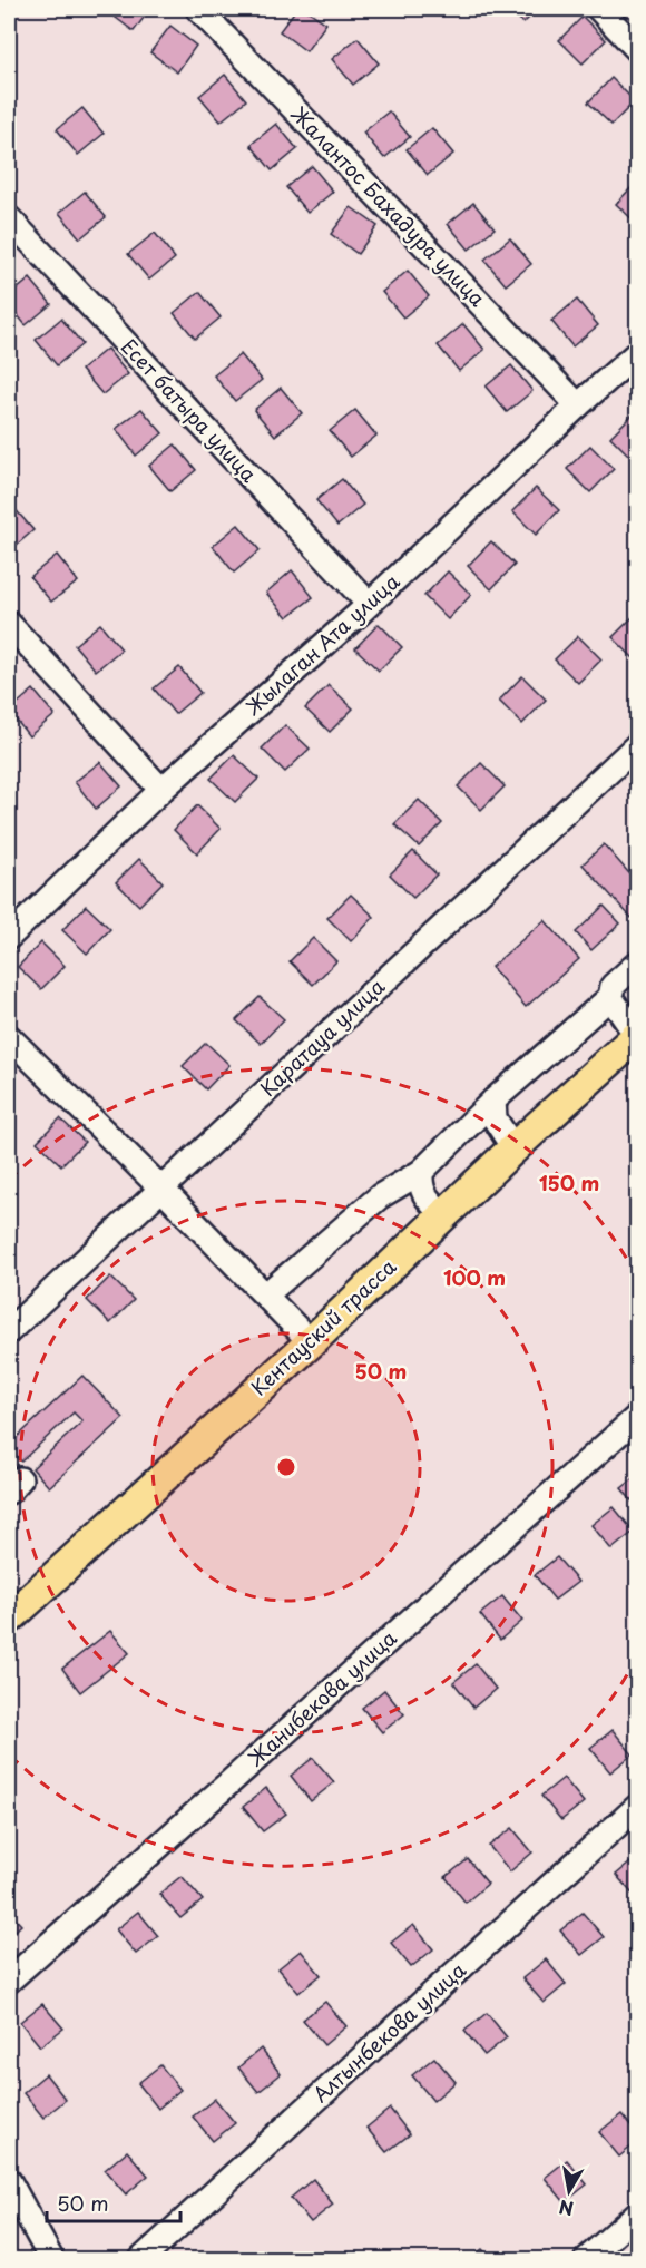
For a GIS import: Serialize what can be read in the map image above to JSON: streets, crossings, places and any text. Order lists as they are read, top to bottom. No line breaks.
{"streets":{"main road":["Кентауский трасса"],"street":["Жалантос Бахадура улица","Есет батыра улица","Жылаган Ата улица","Каратауа улица","Жанибекова улица","Алтынбекова улица"]},"crossings":[["Жалантос Бахадура улица","Жылаган Ата улица"],["Есет батыра улица","Жылаган Ата улица"]],"scale_bar":"50 m","north":"bottom","rings":["150 m","100 m","50 m"]}
